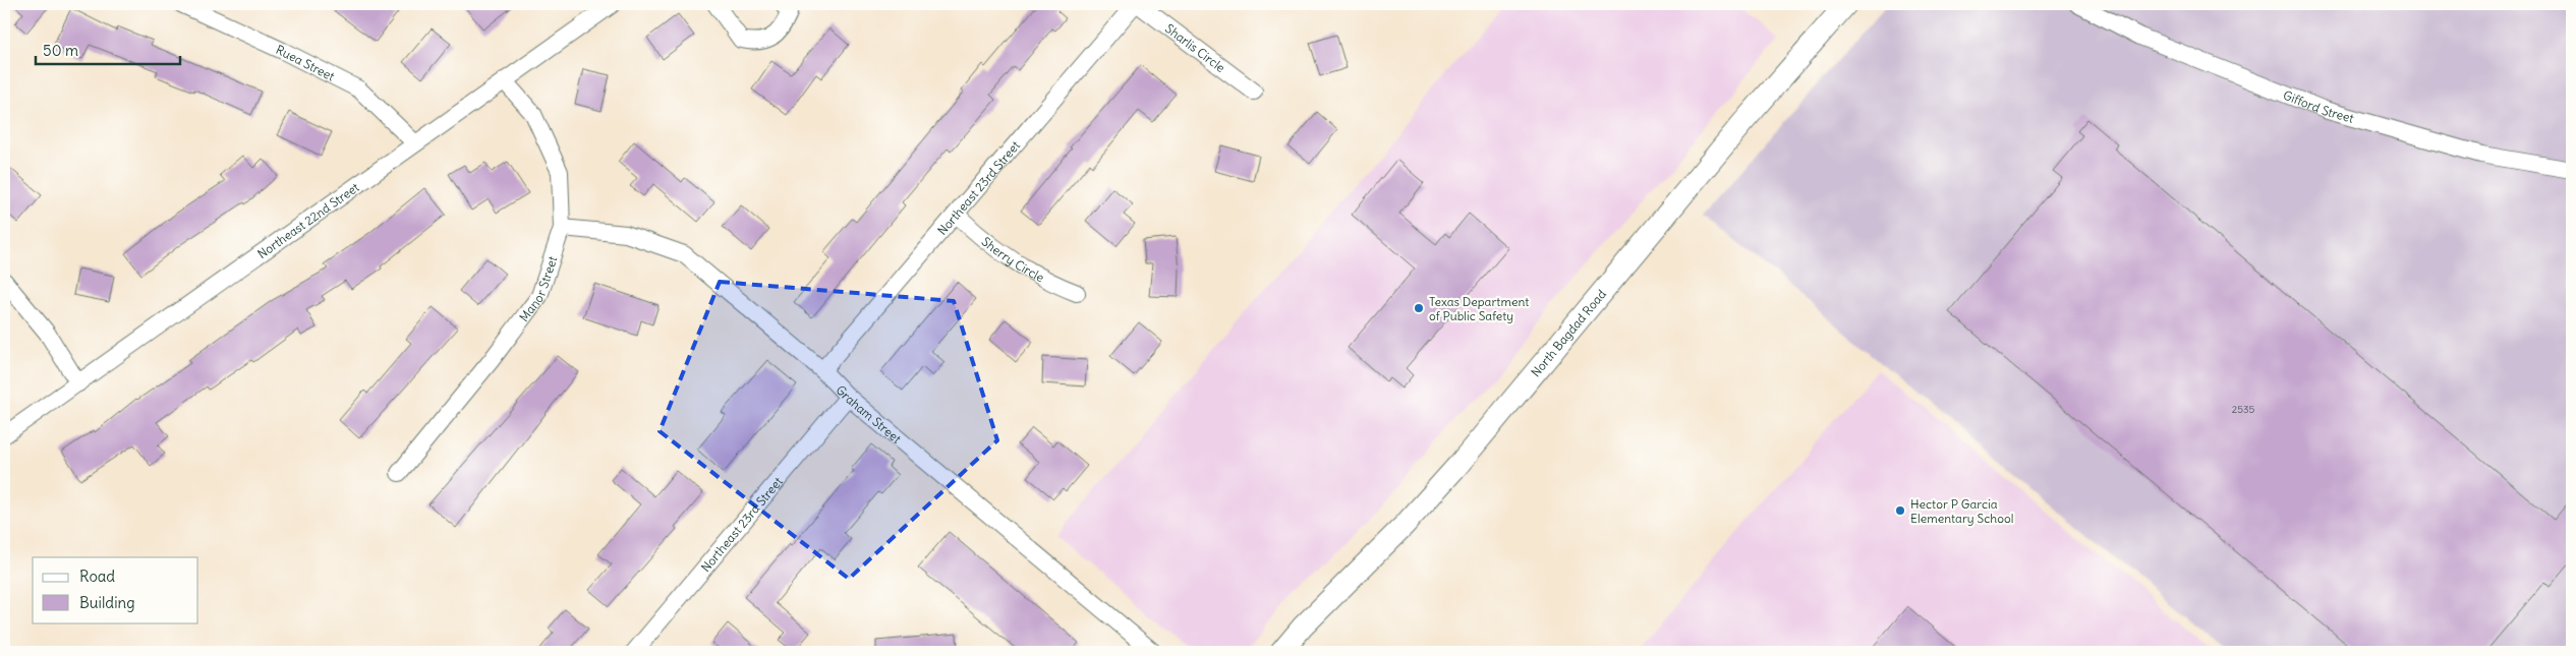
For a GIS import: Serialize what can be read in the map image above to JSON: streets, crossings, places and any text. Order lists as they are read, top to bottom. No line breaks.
{"streets":{"street":["Sharlis Circle","Ruea Street","Gifford Street","Northeast 23rd Street","Northeast 22nd Street","Sherry Circle","Manor Street","North Bagdad Road","Graham Street"]},"crossings":[["Ruea Street","Northeast 22nd Street"],["Northeast 23rd Street","Sherry Circle"],["Northeast 23rd Street","Graham Street"],["Northeast 22nd Street","Manor Street"],["Manor Street","Graham Street"]],"places":["Texas Department of Public Safety","Hector P Garcia Elementary School"],"house_numbers":["2535"],"legend":["Road","Building"],"scale_bar":"50 m"}
